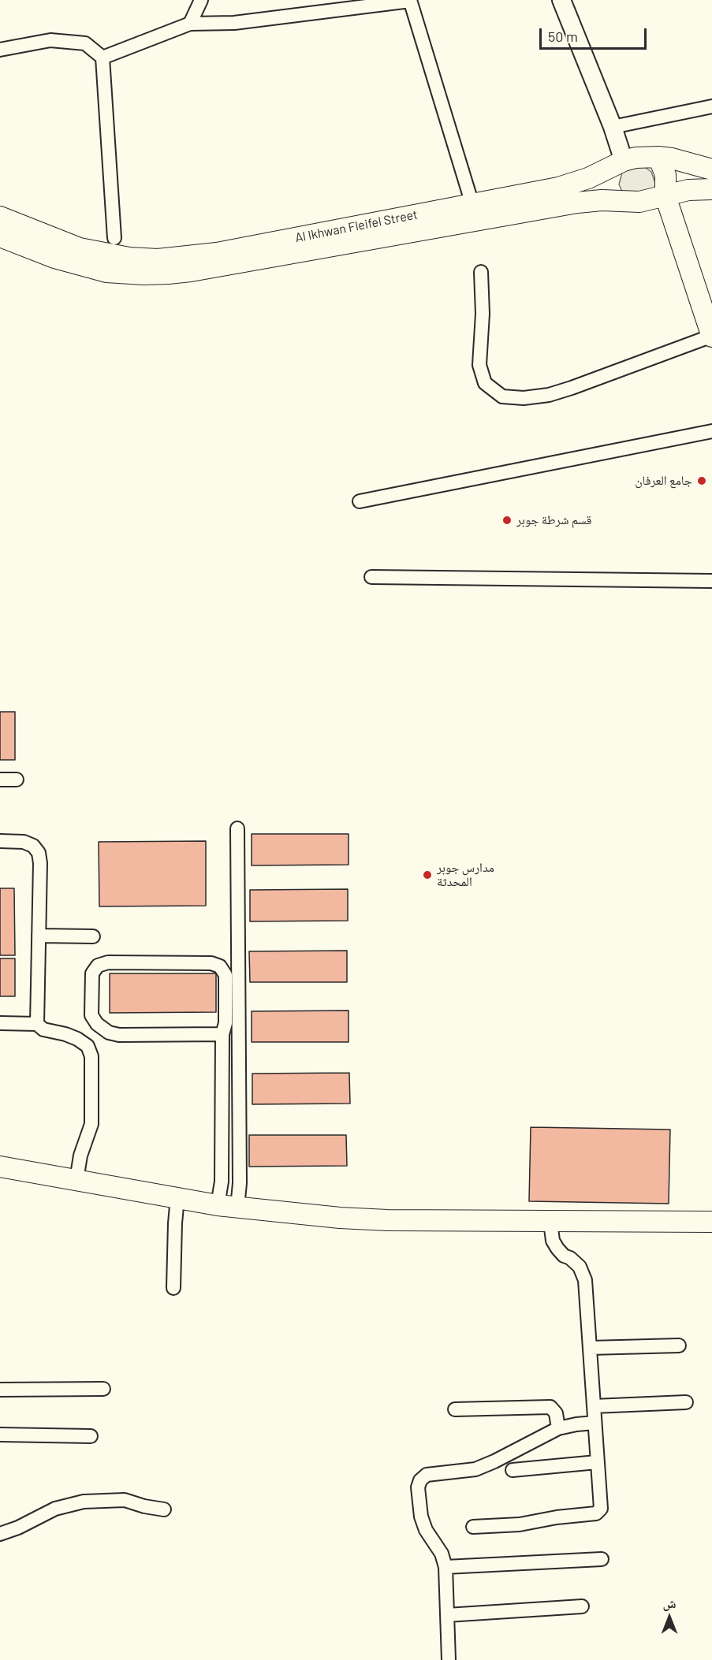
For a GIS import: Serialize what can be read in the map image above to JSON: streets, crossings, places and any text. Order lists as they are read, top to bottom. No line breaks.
{"streets":{"main road":["Al Ikhwan Fleifel Street"]},"places":["جامع العرفان","قسم شرطة جوبر","مدارس جوبر المحدثة"],"scale_bar":"50 m","north":"top"}
